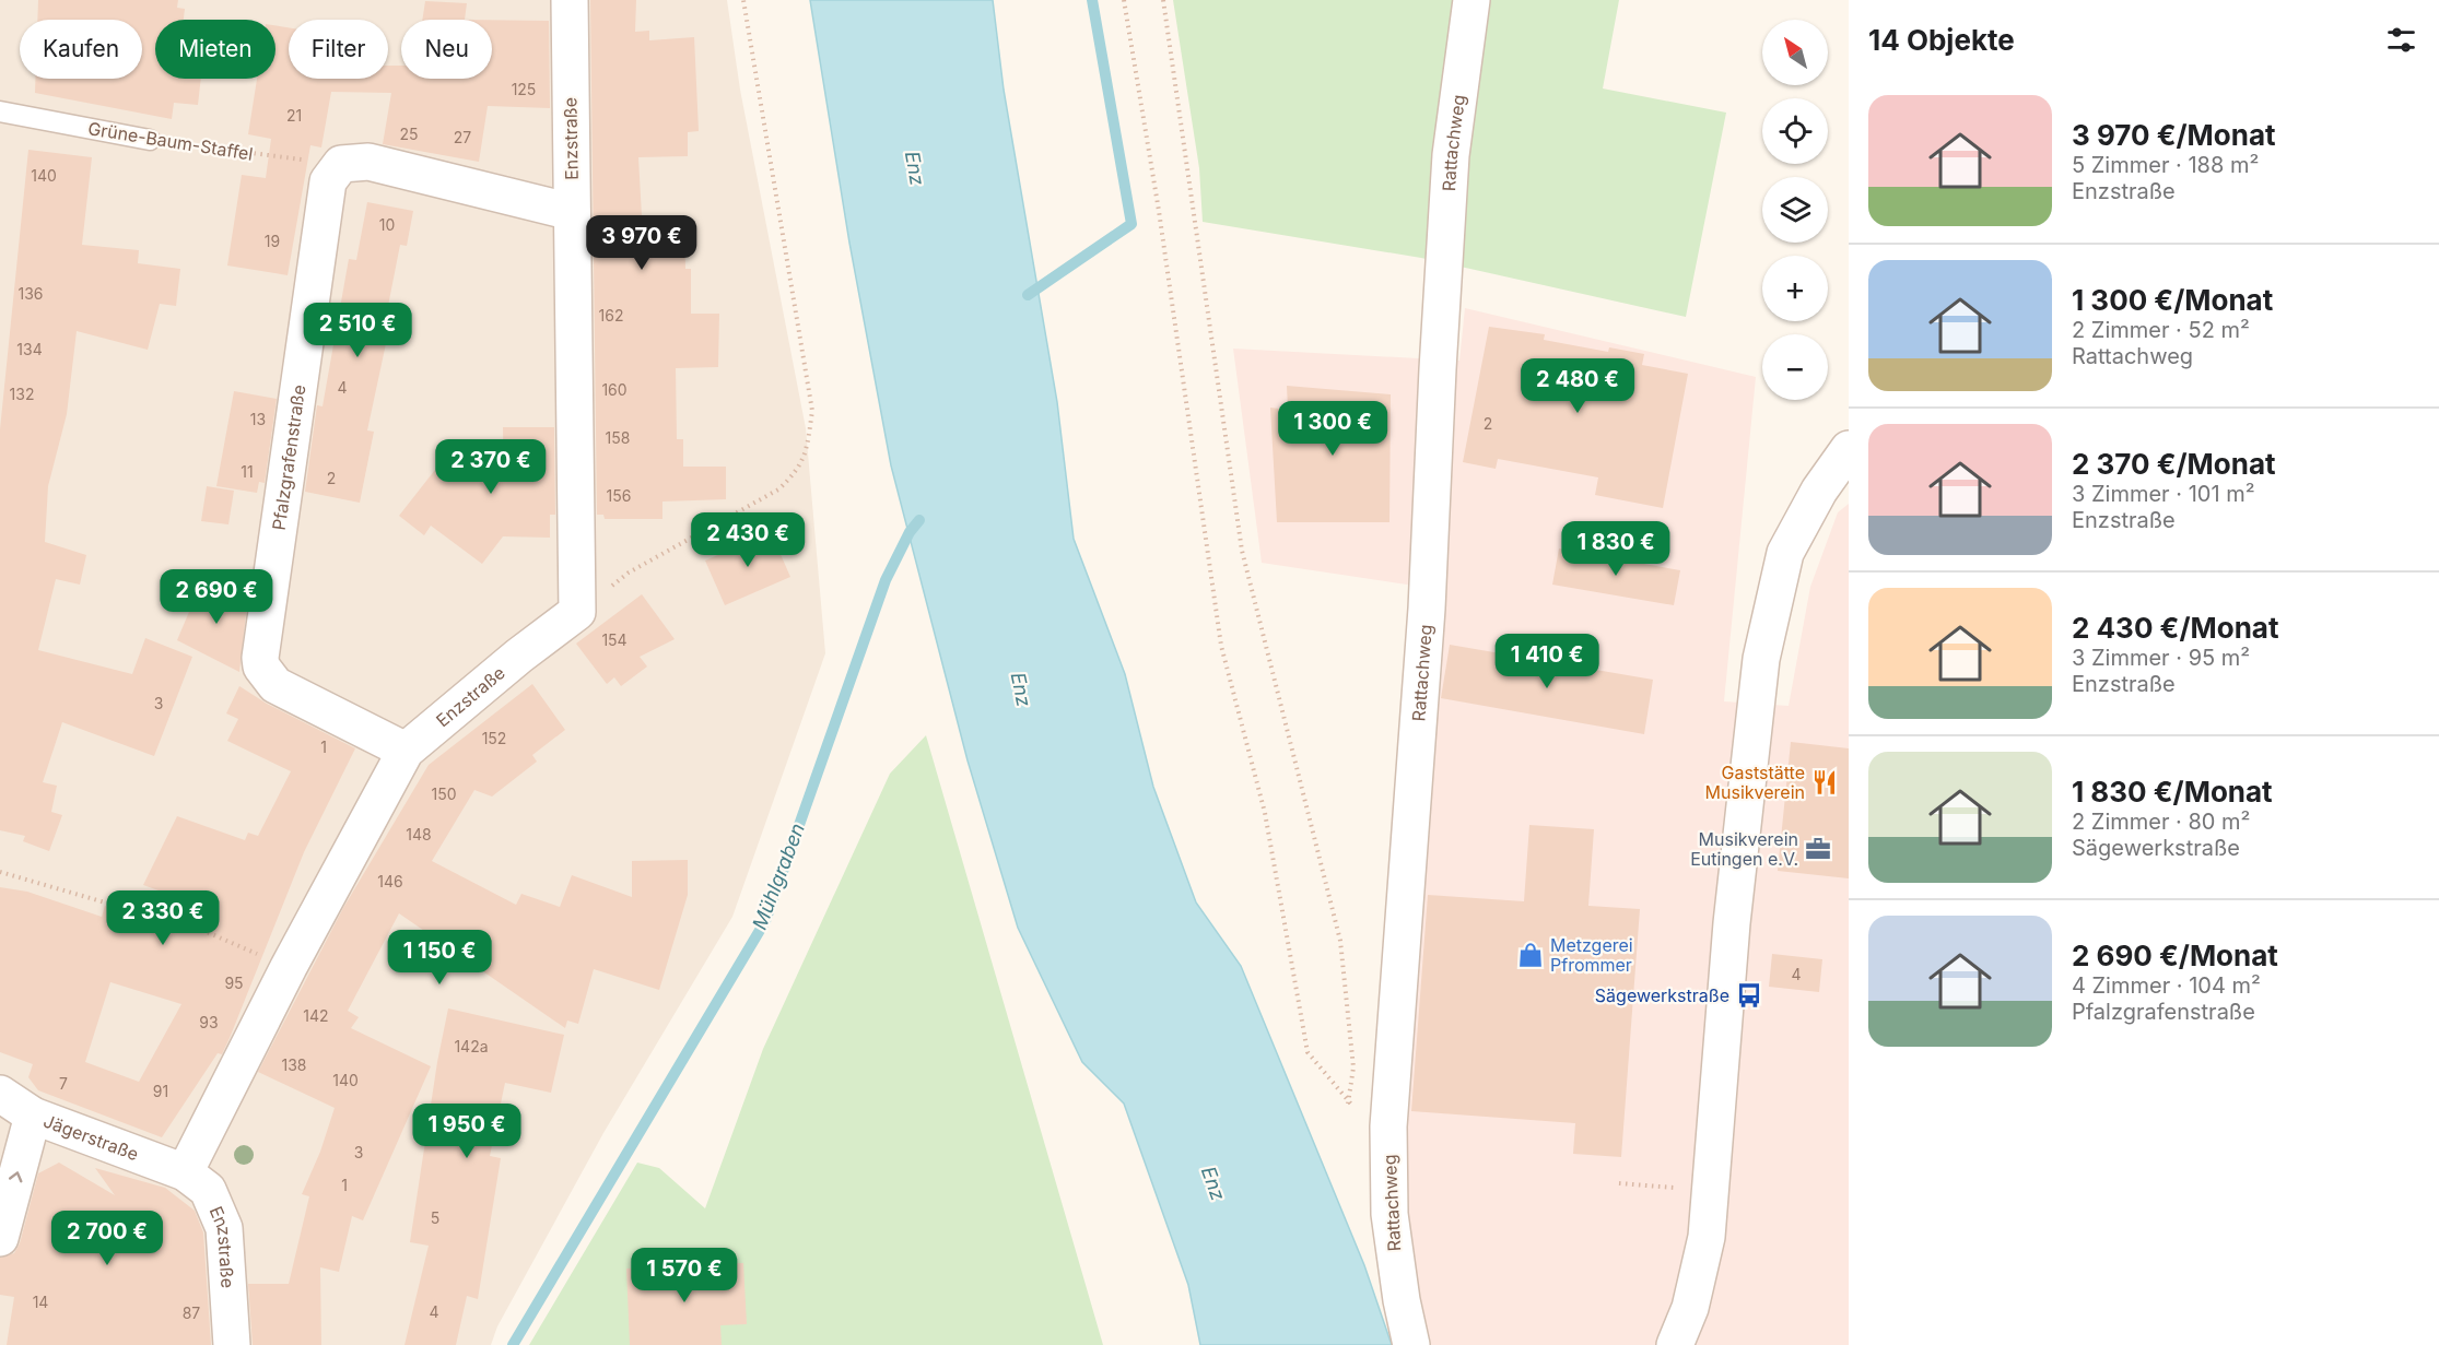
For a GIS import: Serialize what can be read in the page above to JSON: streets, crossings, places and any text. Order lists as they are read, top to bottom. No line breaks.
{"streets":{"street":["Enzstraße","Rattachweg","Pfalzgrafenstraße","Jägerstraße"],"lane":["Grüne-Baum-Staffel"]},"crossings":[["Enzstraße","Pfalzgrafenstraße"],["Enzstraße","Jägerstraße"],["Grüne-Baum-Staffel","Pfalzgrafenstraße"]],"water":["Enz","Mühlgraben"],"places":{"restaurant":["Gaststätte Musikverein"],"office":["Musikverein Eutingen e.V."],"shop":["Metzgerei Pfrommer"],"bus stop":["Sägewerkstraße"]},"house_numbers":["125","21","25","27","140","10","19","136","162","134","4","160","132","13","2","158","11","2","156","154","3","152","1","150","148","146","4","95","142","93","142a","138","140","7","91","3","1","5","14","4","87"],"north":"top left","page":{"heading":"14 Objekte","map_buttons":["+","−"],"chip":["Kaufen","Mieten","Filter","Neu"],"list":[{"name":"3 970 €/Monat","note":"5 Zimmer · 188 m² · Enzstraße"},{"name":"1 300 €/Monat","note":"2 Zimmer · 52 m² · Rattachweg"},{"name":"2 370 €/Monat","note":"3 Zimmer · 101 m² · Enzstraße"},{"name":"2 430 €/Monat","note":"3 Zimmer · 95 m² · Enzstraße"},{"name":"1 830 €/Monat","note":"2 Zimmer · 80 m² · Sägewerkstraße"},{"name":"2 690 €/Monat","note":"4 Zimmer · 104 m² · Pfalzgrafenstraße"}],"price":["3 970 €","2 510 €","2 480 €","1 300 €","2 370 €","2 430 €","1 830 €","2 690 €","1 410 €","2 330 €","1 150 €","1 950 €","2 700 €","1 570 €"]}}
